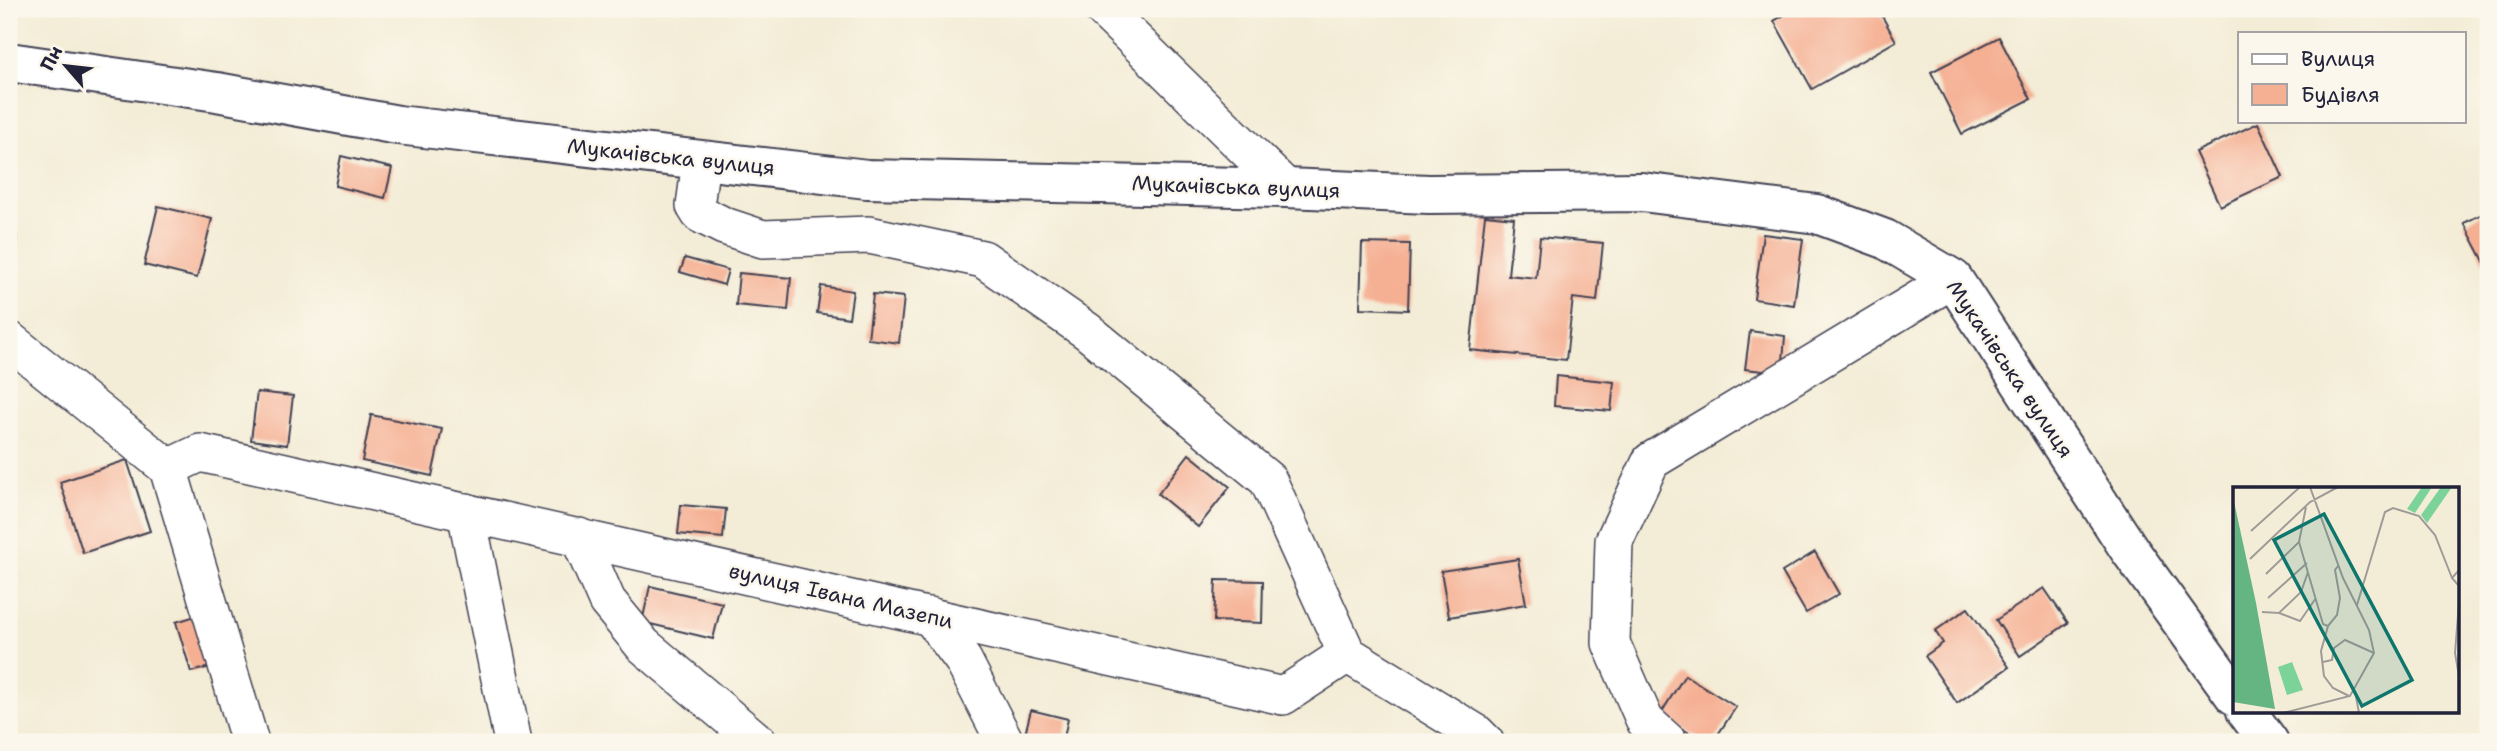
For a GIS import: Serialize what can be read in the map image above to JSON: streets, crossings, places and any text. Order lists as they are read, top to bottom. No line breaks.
{"streets":{"street":["Мукачівська вулиця","вулиця Івана Мазепи"]},"legend":["Вулиця","Будівля"],"north":"top left"}
